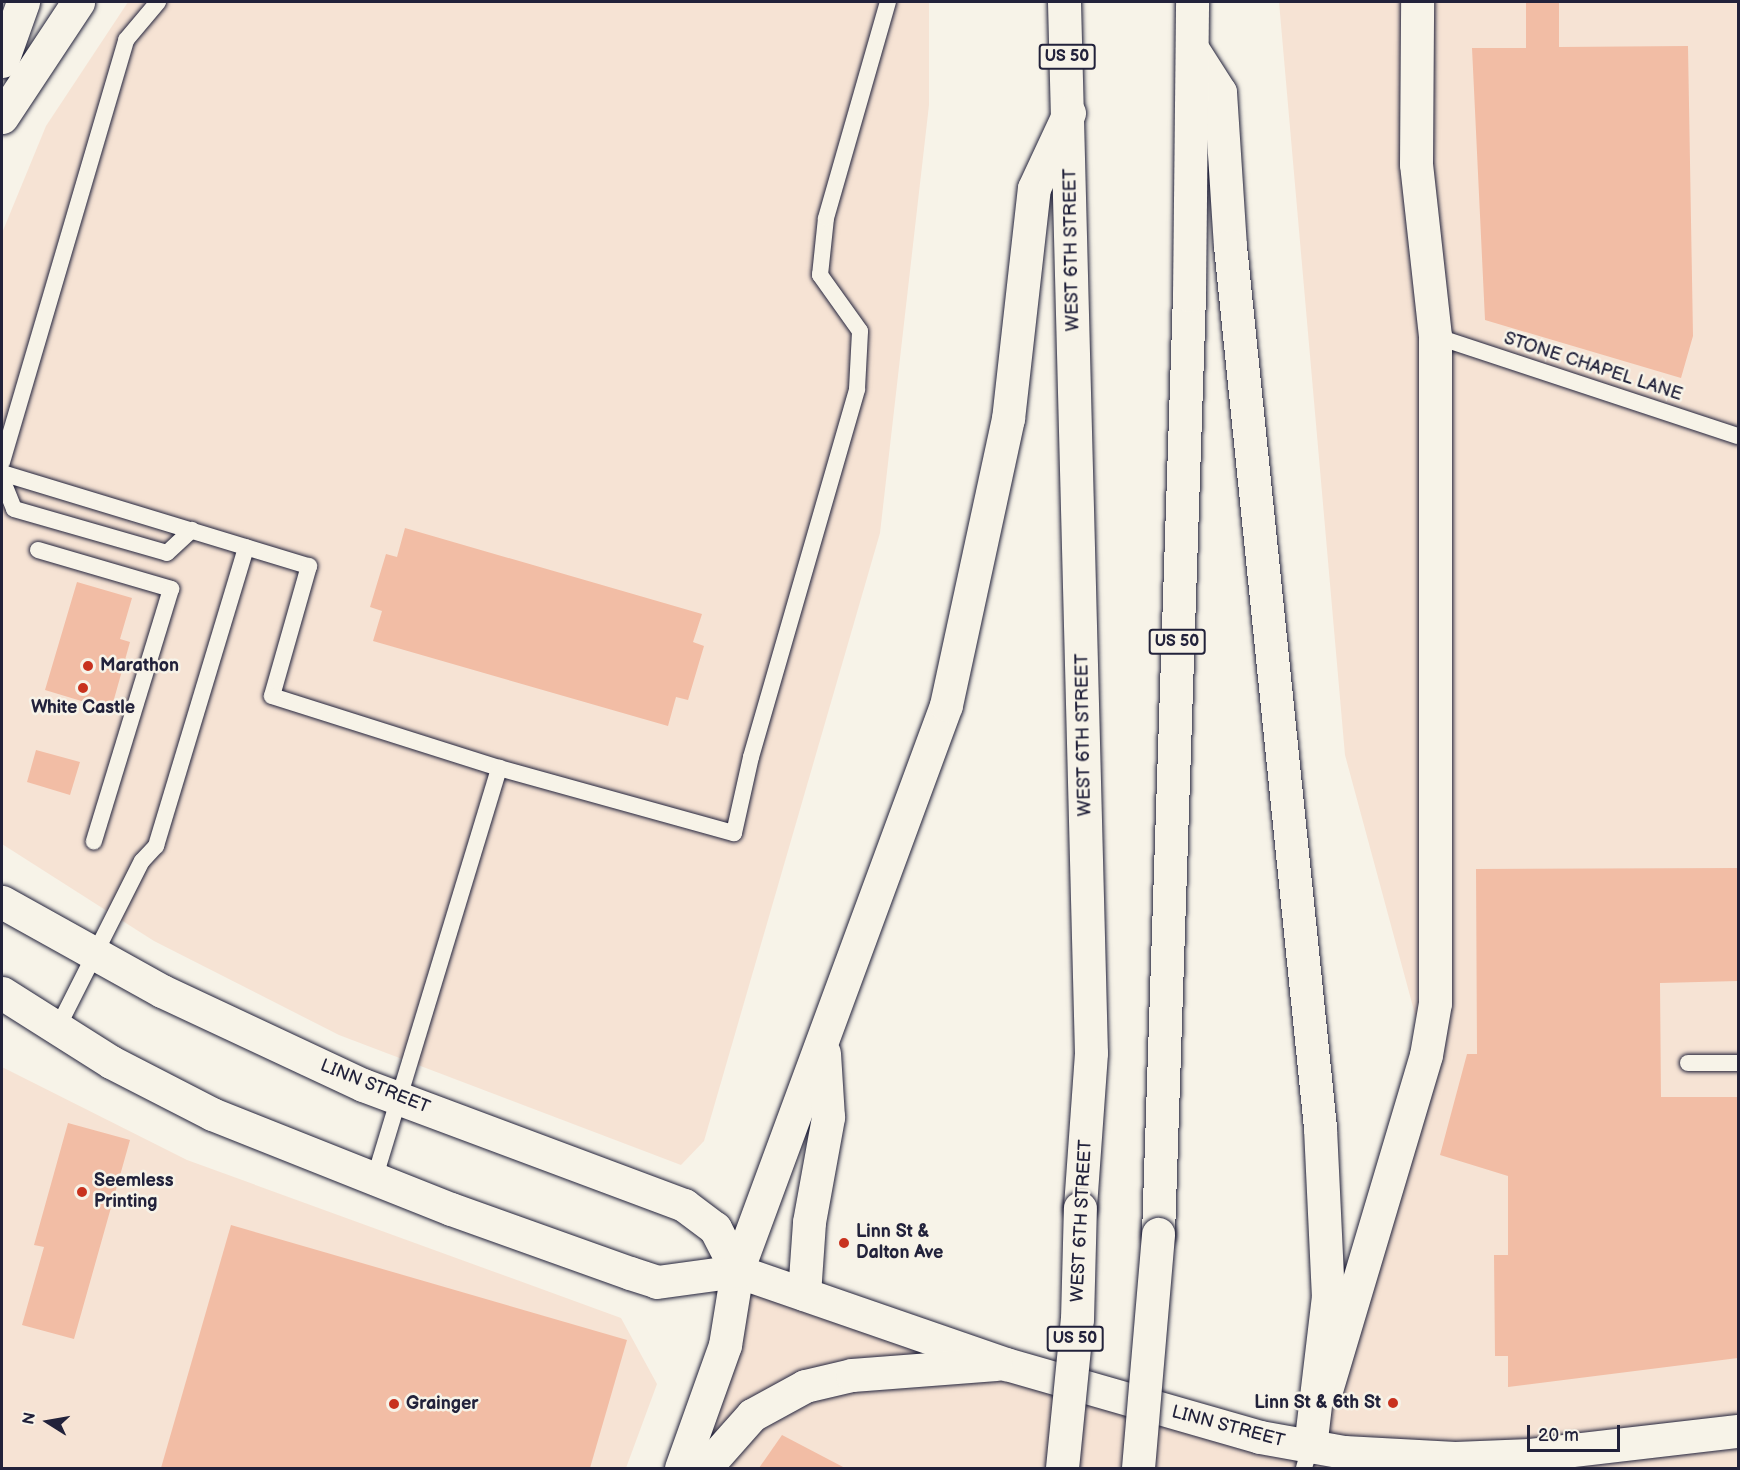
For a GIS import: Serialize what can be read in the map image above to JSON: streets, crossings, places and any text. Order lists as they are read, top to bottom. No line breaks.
{"streets":{"main road":["US 50","WEST 6TH STREET","LINN STREET"],"lane":["STONE CHAPEL LANE"]},"places":["Marathon","White Castle","Seemless Printing","Linn St & Dalton Ave","Linn St & 6th St","Grainger"],"scale_bar":"20 m","north":"left"}
